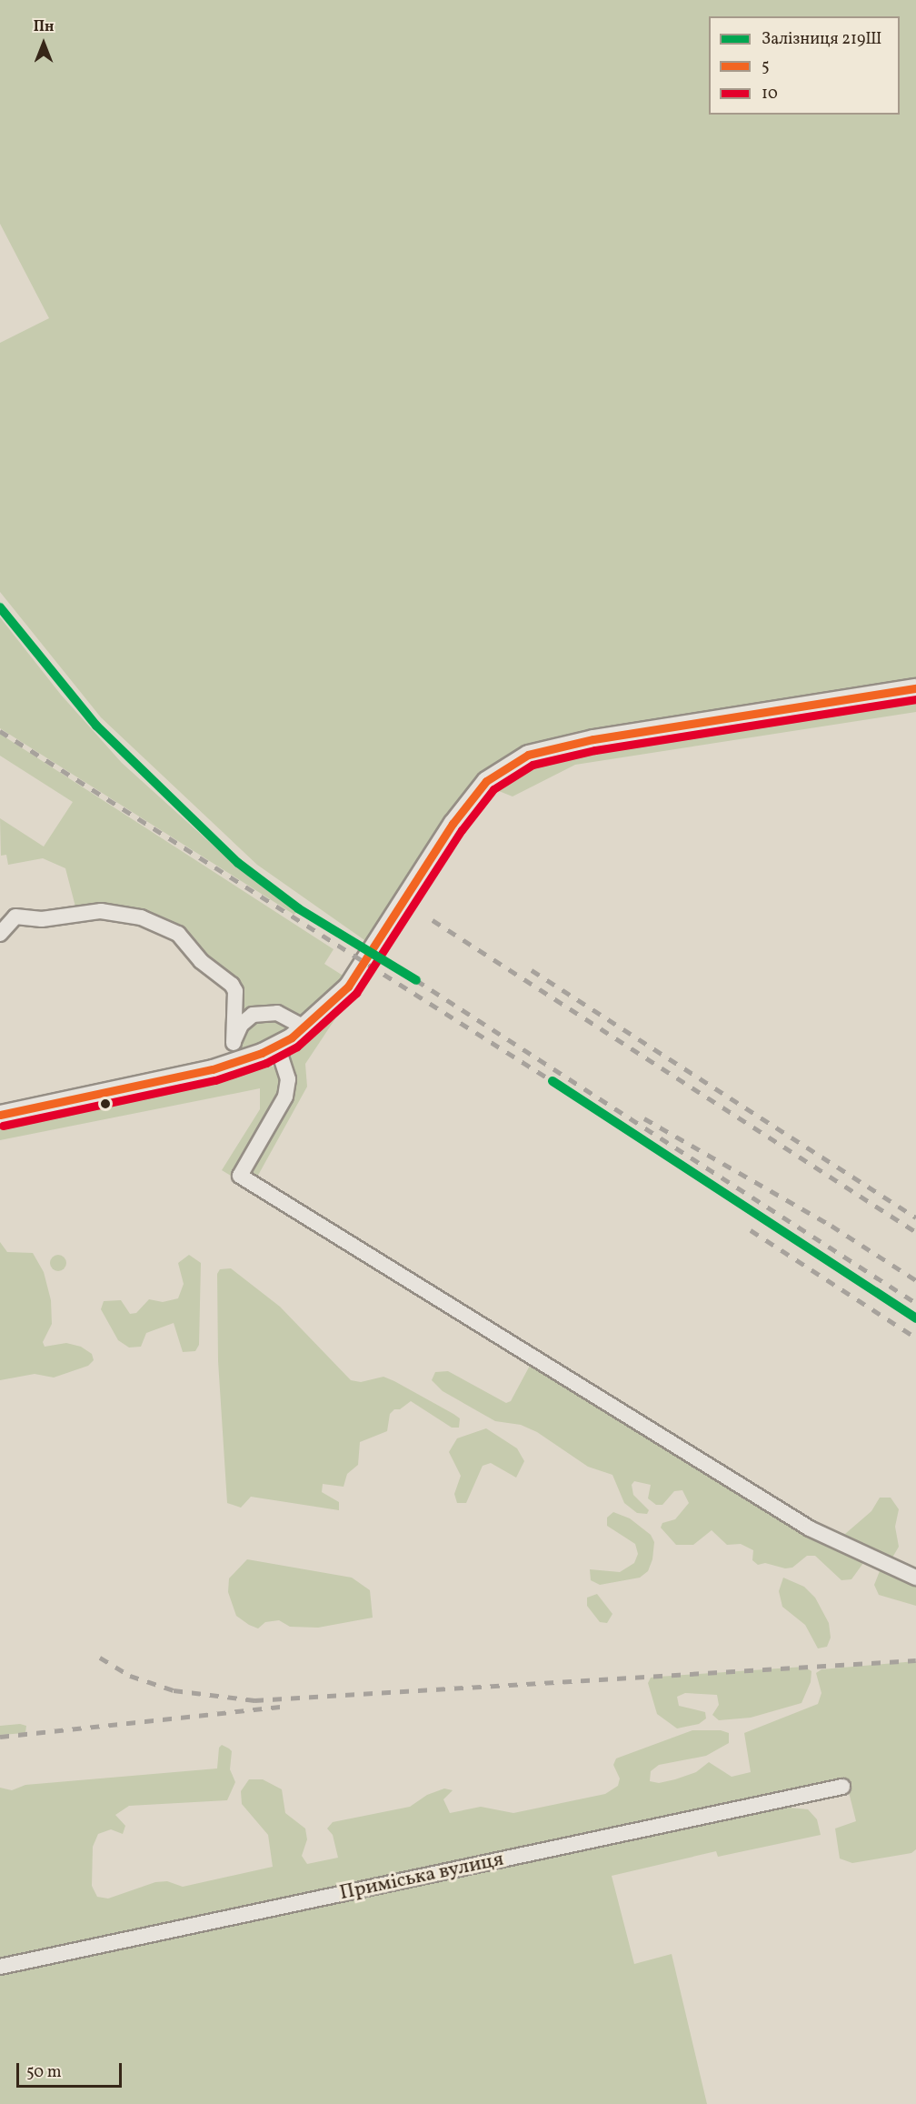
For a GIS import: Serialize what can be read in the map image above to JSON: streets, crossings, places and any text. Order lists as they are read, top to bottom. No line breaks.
{"streets":{"street":["Приміська вулиця"]},"lines":["rail line 219Ш","transit line 5","transit line 10"],"legend":["Залізниця 219Ш","5","10"],"scale_bar":"50 m","north":"top"}
